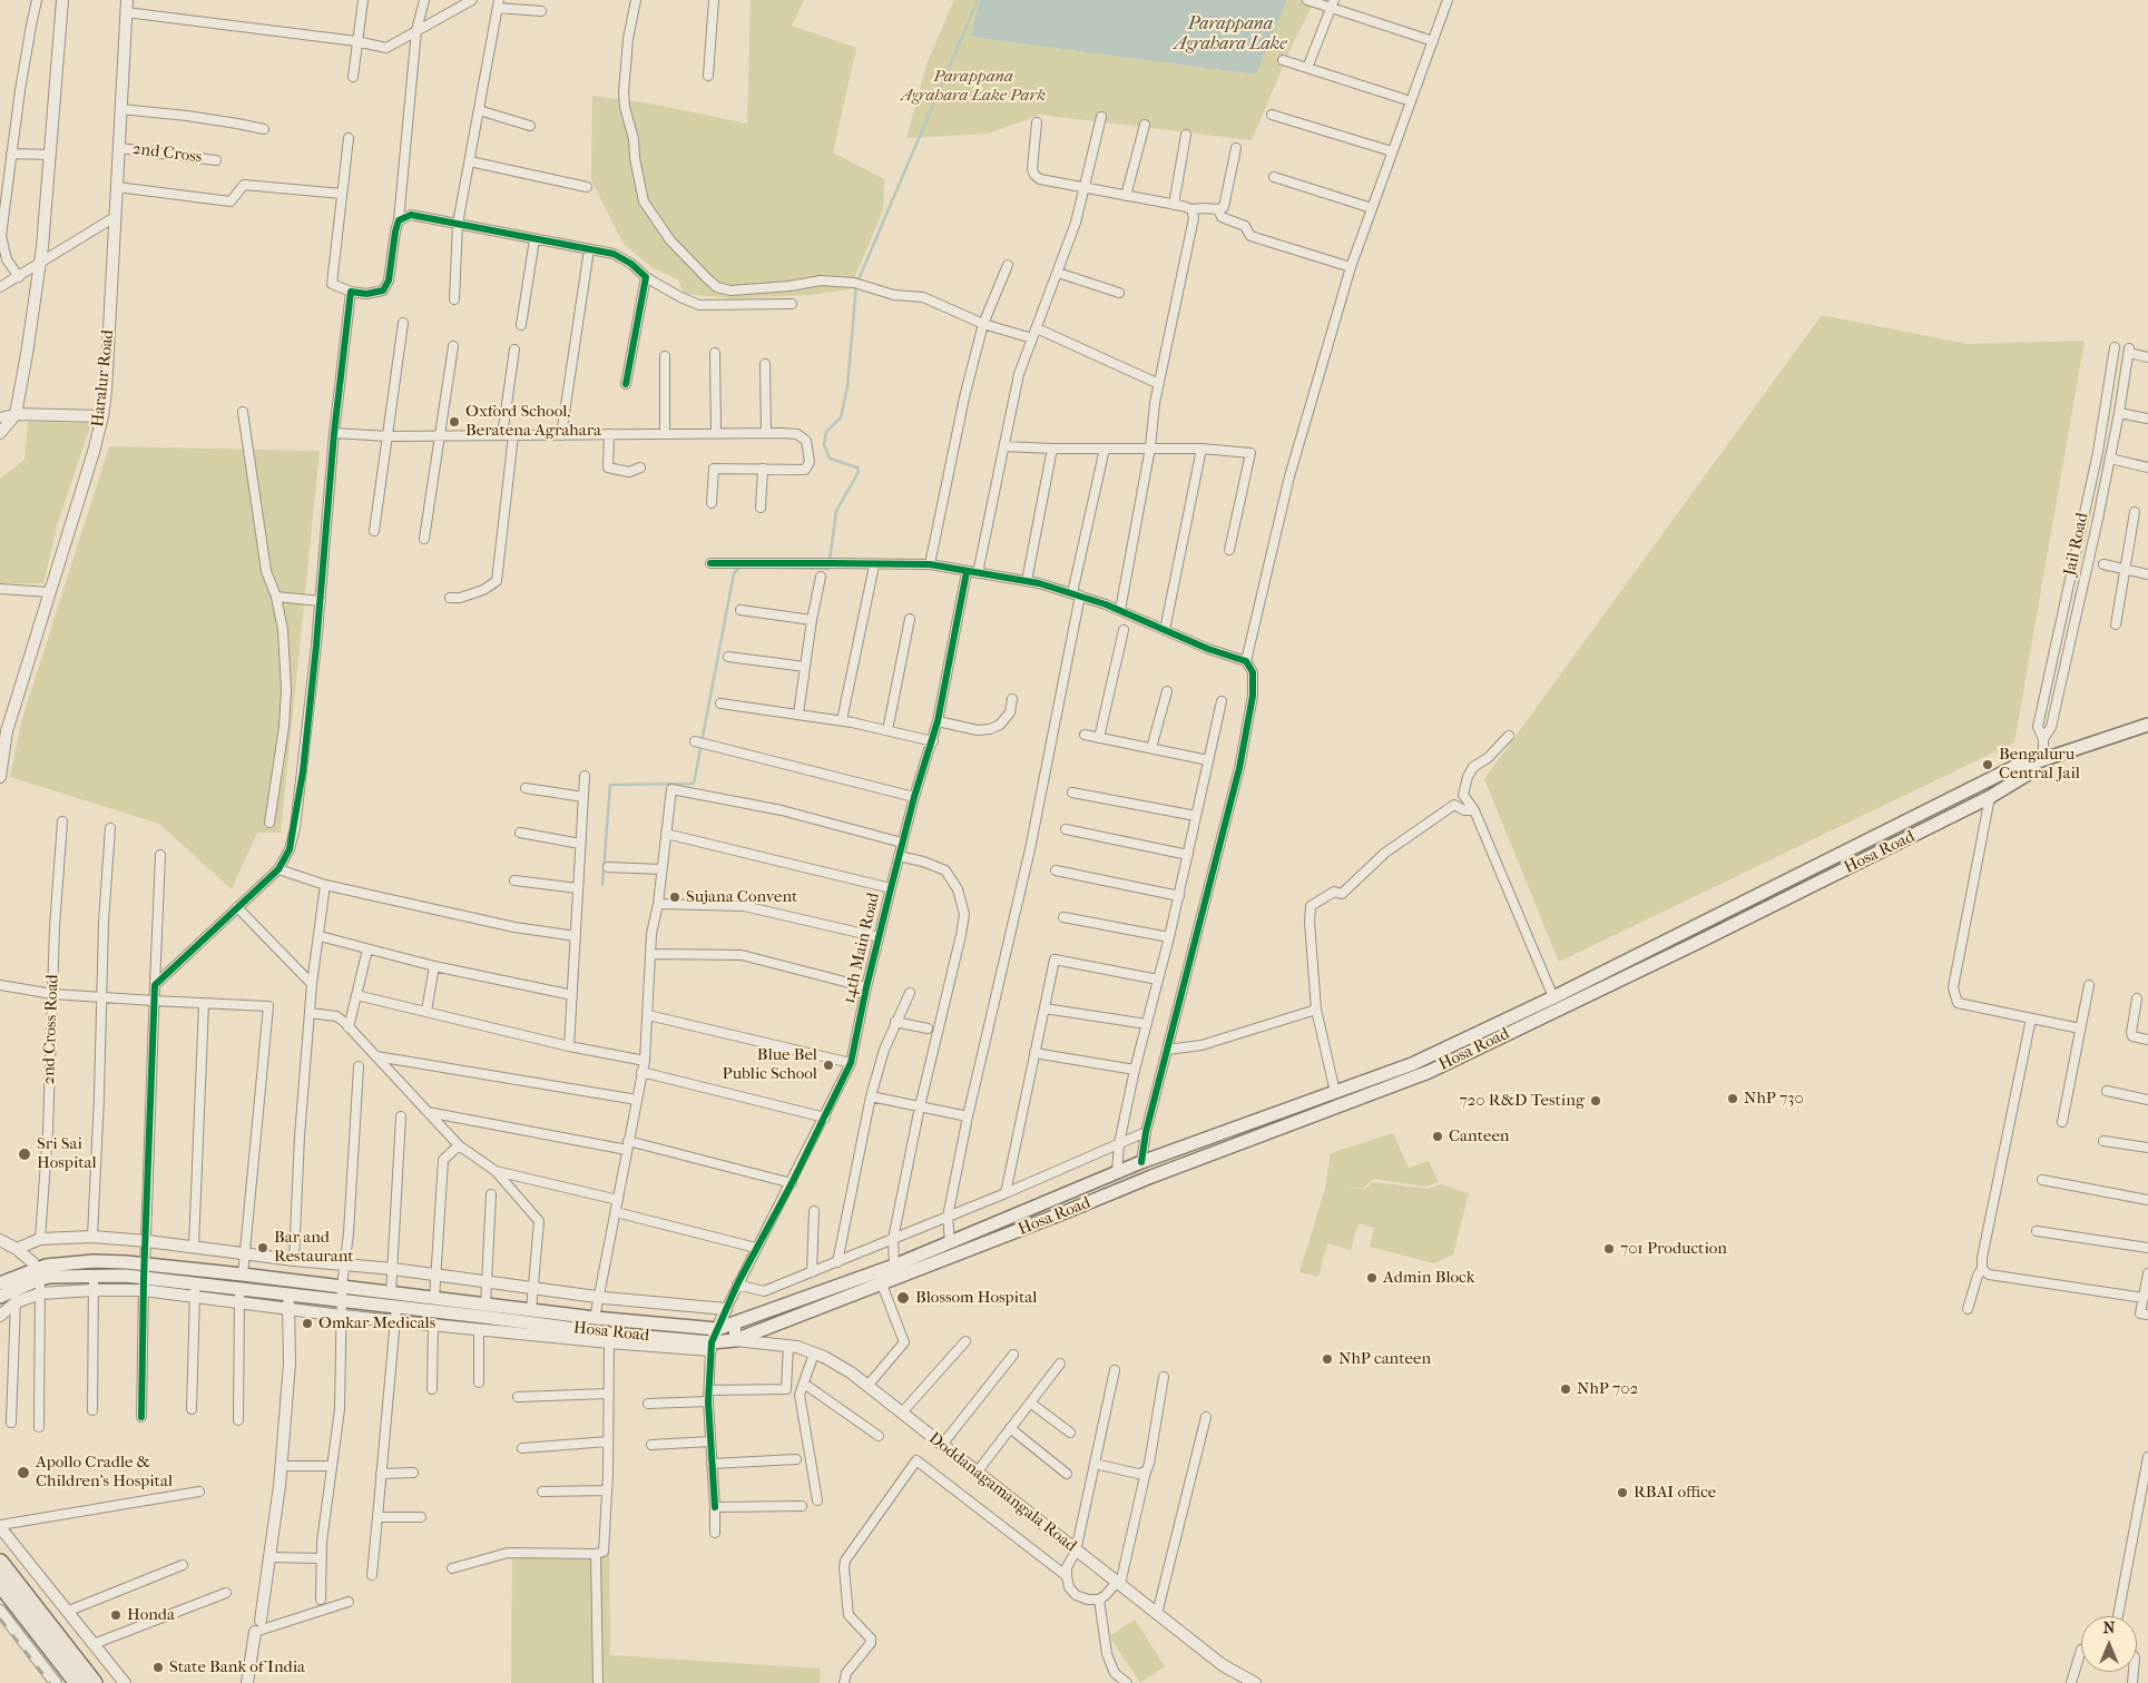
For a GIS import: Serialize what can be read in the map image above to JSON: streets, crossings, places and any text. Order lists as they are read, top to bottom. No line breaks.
{"streets":{"main road":["Hosa Road"],"street":["2nd Cross","Haralur Road","Jail Road","14th Main Road","2nd Cross Road","Doddanagamangala Road"]},"crossings":[["2nd Cross","Haralur Road"],["Jail Road","Hosa Road"],["Hosa Road","Doddanagamangala Road"]],"water":["Parappana Agrahara Lake"],"parks":["Parappana Agrahara Lake Park"],"places":["Oxford School, Beratena Agrahara","Bengaluru Central Jail","Sujana Convent","Blue Bel Public School","NhP 730","720 R&D Testing","Canteen","Sri Sai Hospital","Bar and Restaurant","701 Production","Admin Block","Blossom Hospital","Omkar Medicals","NhP canteen","NhP 702","Apollo Cradle & Children's Hospital","RBAI office","Honda","State Bank of India"],"north":"top"}
